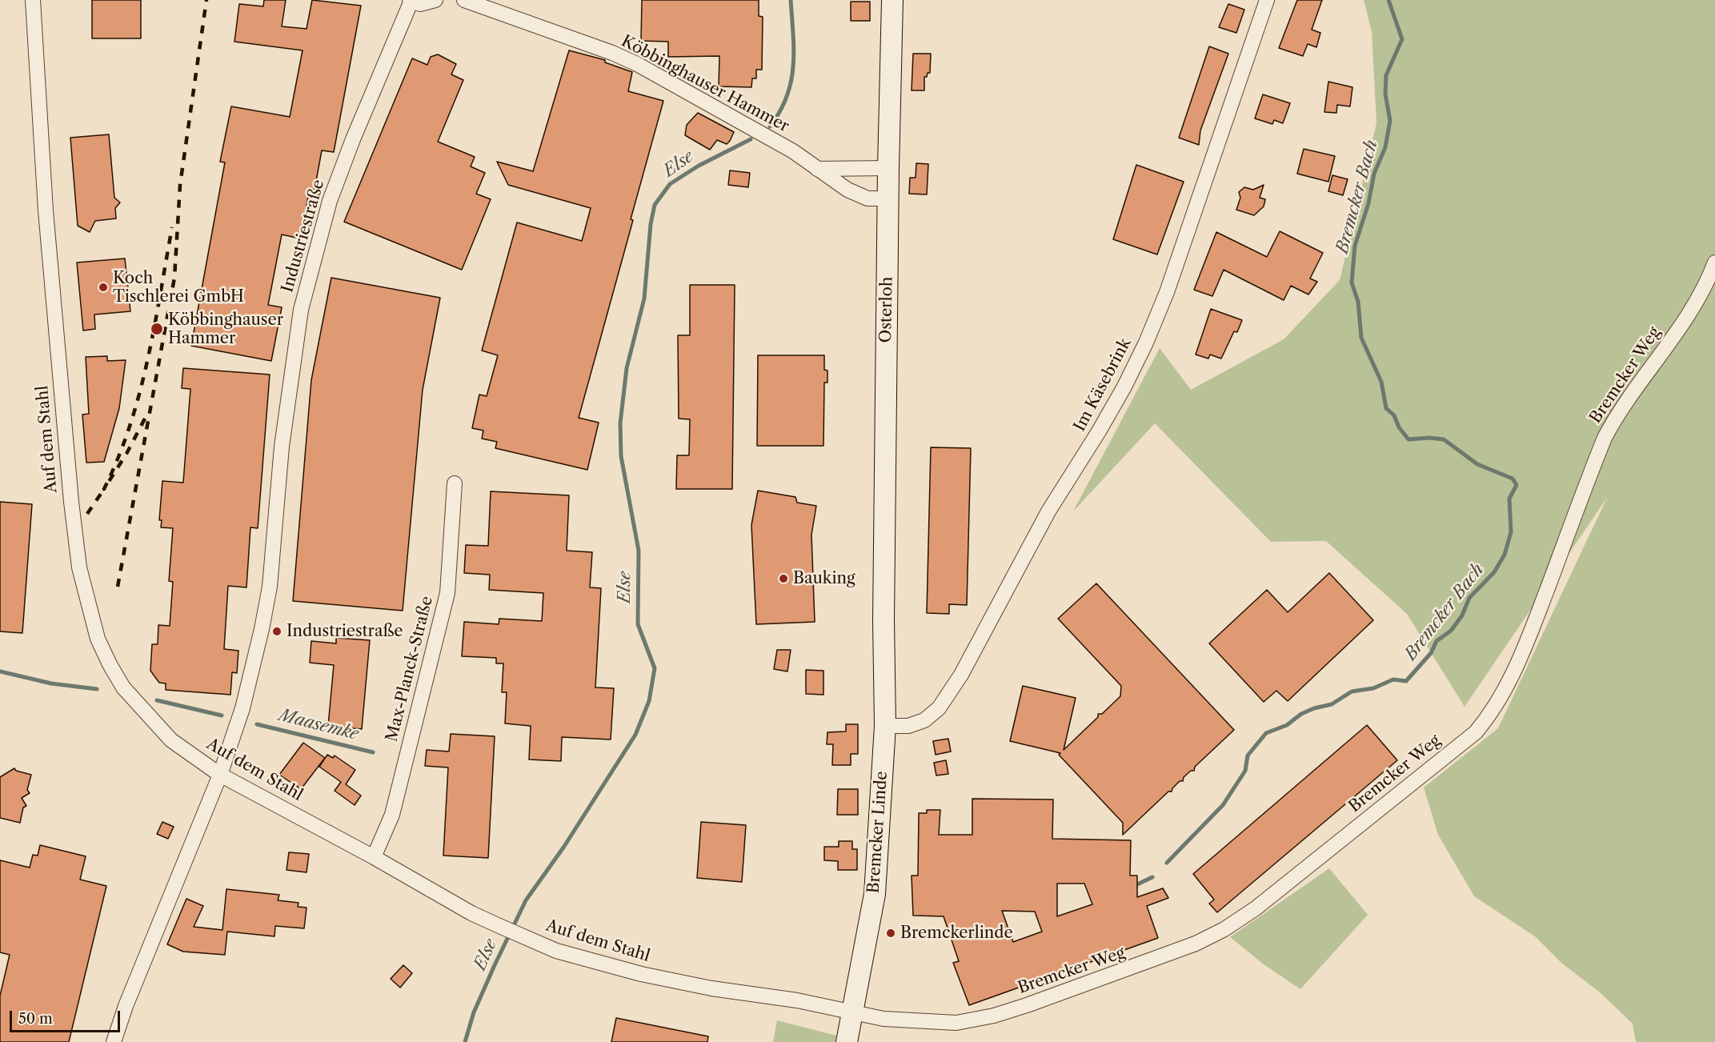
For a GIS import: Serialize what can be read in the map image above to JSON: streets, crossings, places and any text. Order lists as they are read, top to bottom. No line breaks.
{"streets":{"main road":["Osterloh","Bremcker Linde"],"street":["Köbbinghauser Hammer","Industriestraße","Bremcker Weg","Im Käsebrink","Auf dem Stahl","Max-Planck-Straße"]},"crossings":[["Köbbinghauser Hammer","Osterloh"],["Industriestraße","Auf dem Stahl"],["Osterloh","Bremcker Linde"],["Bremcker Weg","Auf dem Stahl"],["Bremcker Weg","Bremcker Linde"],["Im Käsebrink","Bremcker Linde"],["Auf dem Stahl","Max-Planck-Straße"],["Auf dem Stahl","Bremcker Linde"]],"water":["Else","Bremcker Bach","Maasemke"],"places":["Koch Tischlerei GmbH","Köbbinghauser Hammer","Bauking","Industriestraße","Bremckerlinde"],"scale_bar":"50 m"}
